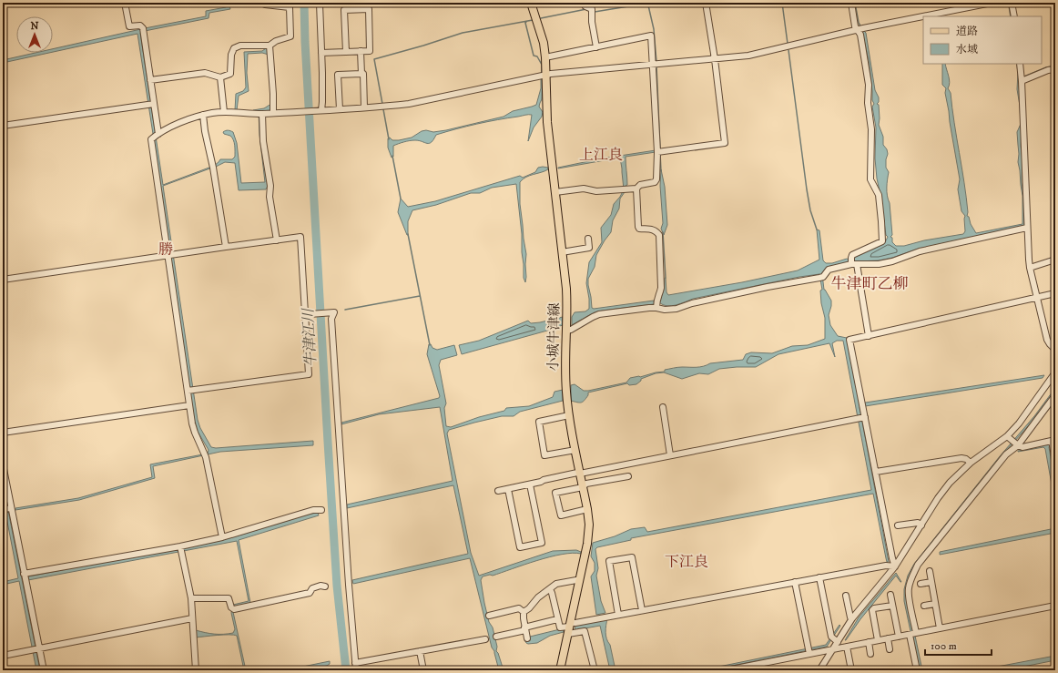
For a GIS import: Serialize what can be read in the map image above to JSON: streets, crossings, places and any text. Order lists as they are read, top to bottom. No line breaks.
{"streets":{"main road":["小城牛津線"]},"districts":["上江良","勝","牛津町乙柳","下江良"],"water":["牛津江川"],"legend":["道路","水域"],"scale_bar":"100 m","north":"top"}
